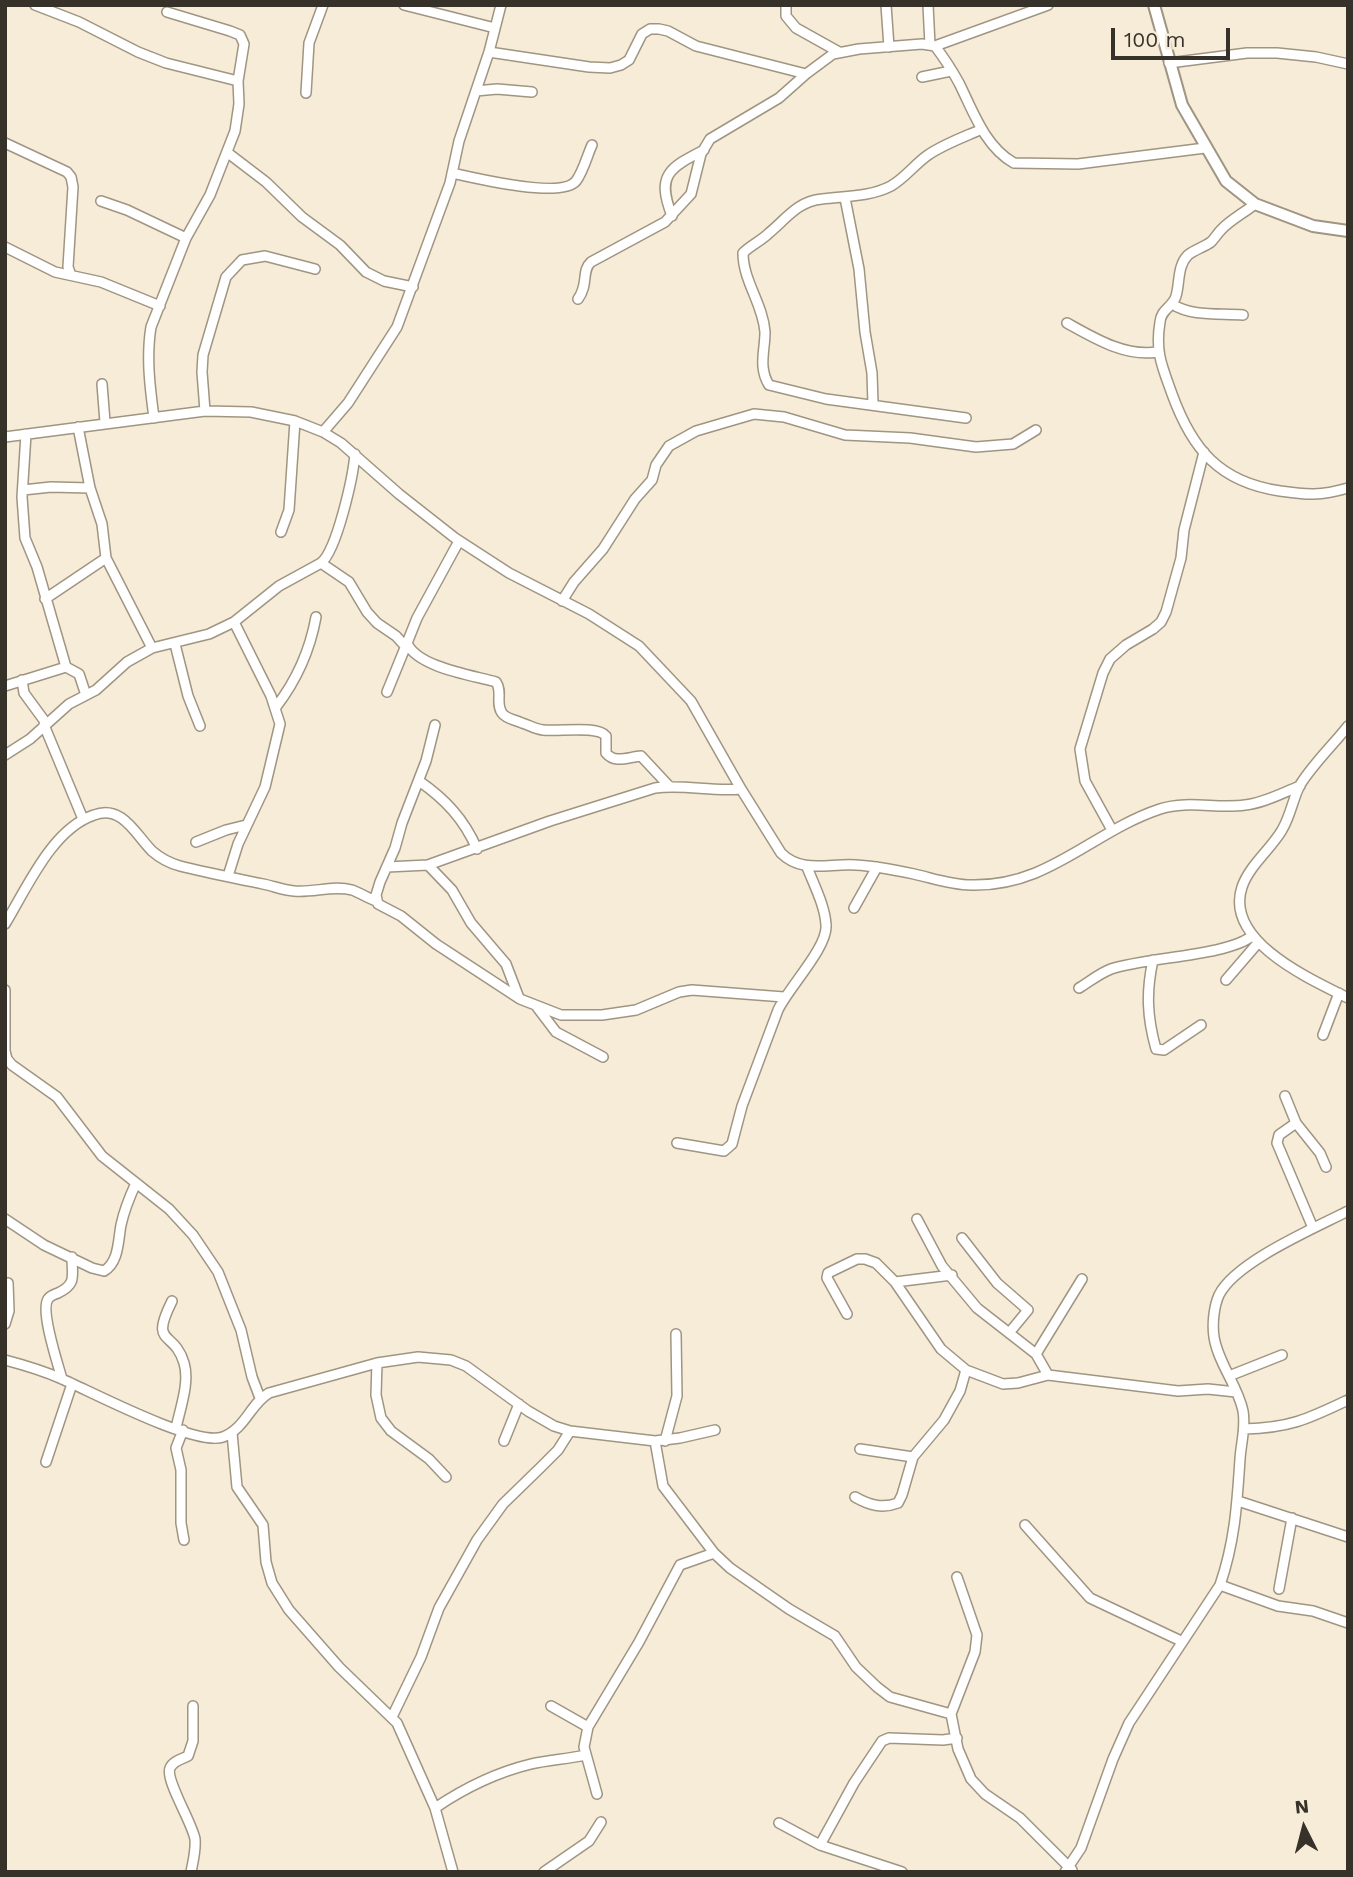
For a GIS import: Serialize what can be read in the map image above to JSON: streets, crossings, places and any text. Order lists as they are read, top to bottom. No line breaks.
{"scale_bar":"100 m","north":"top"}
